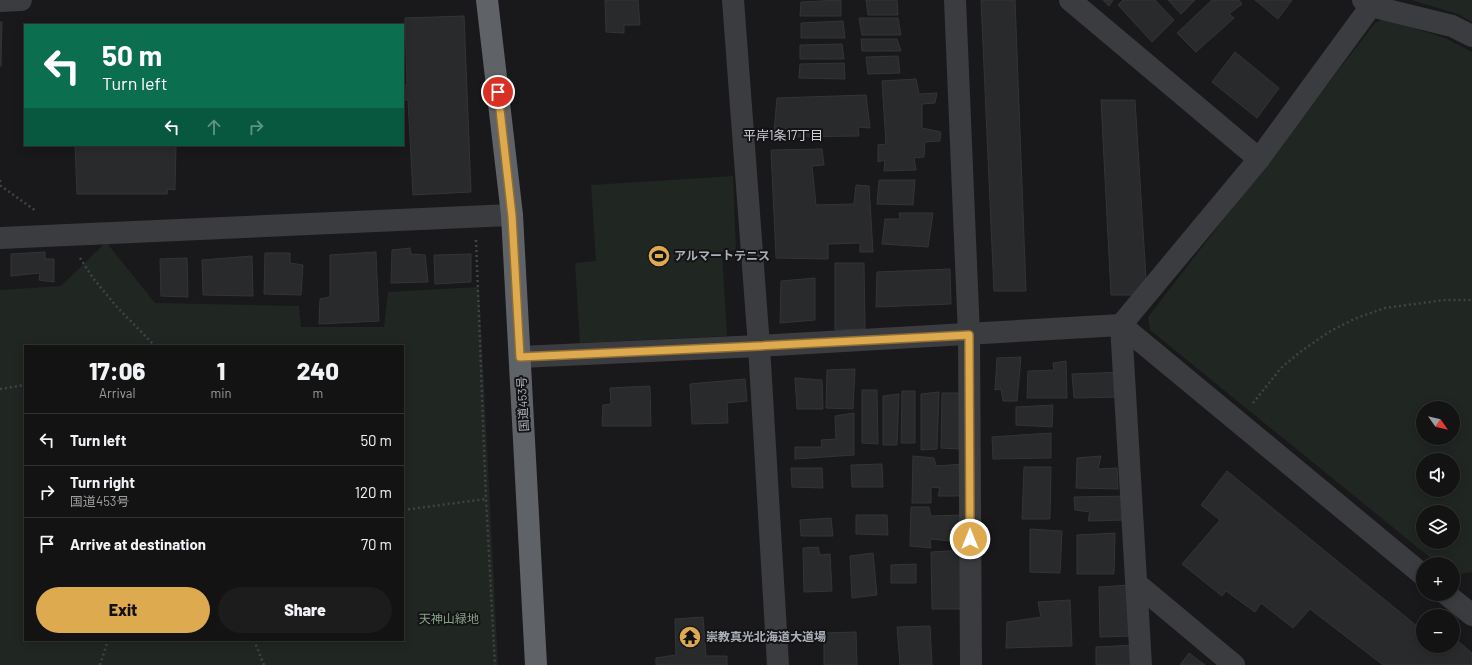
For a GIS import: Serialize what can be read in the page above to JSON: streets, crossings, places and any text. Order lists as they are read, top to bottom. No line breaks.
{"streets":{"highway":["国道453号"]},"districts":["平岸1条17丁目"],"parks":["天神山緑地"],"places":{"sports":["アルマートテニス"],"temple":["崇教真光北海道大道場"]},"north":"bottom right","page":{"turn":["50 m","Turn left"],"eta":["17:06","Arrival","1","min","240","m"],"map_buttons":["+","−"],"list":[{"name":"Turn left","value":"50 m"},{"name":"Turn right","note":"国道453号","value":"120 m"},{"name":"Arrive at destination","value":"70 m"}],"buttons":["Exit","Share"]}}
